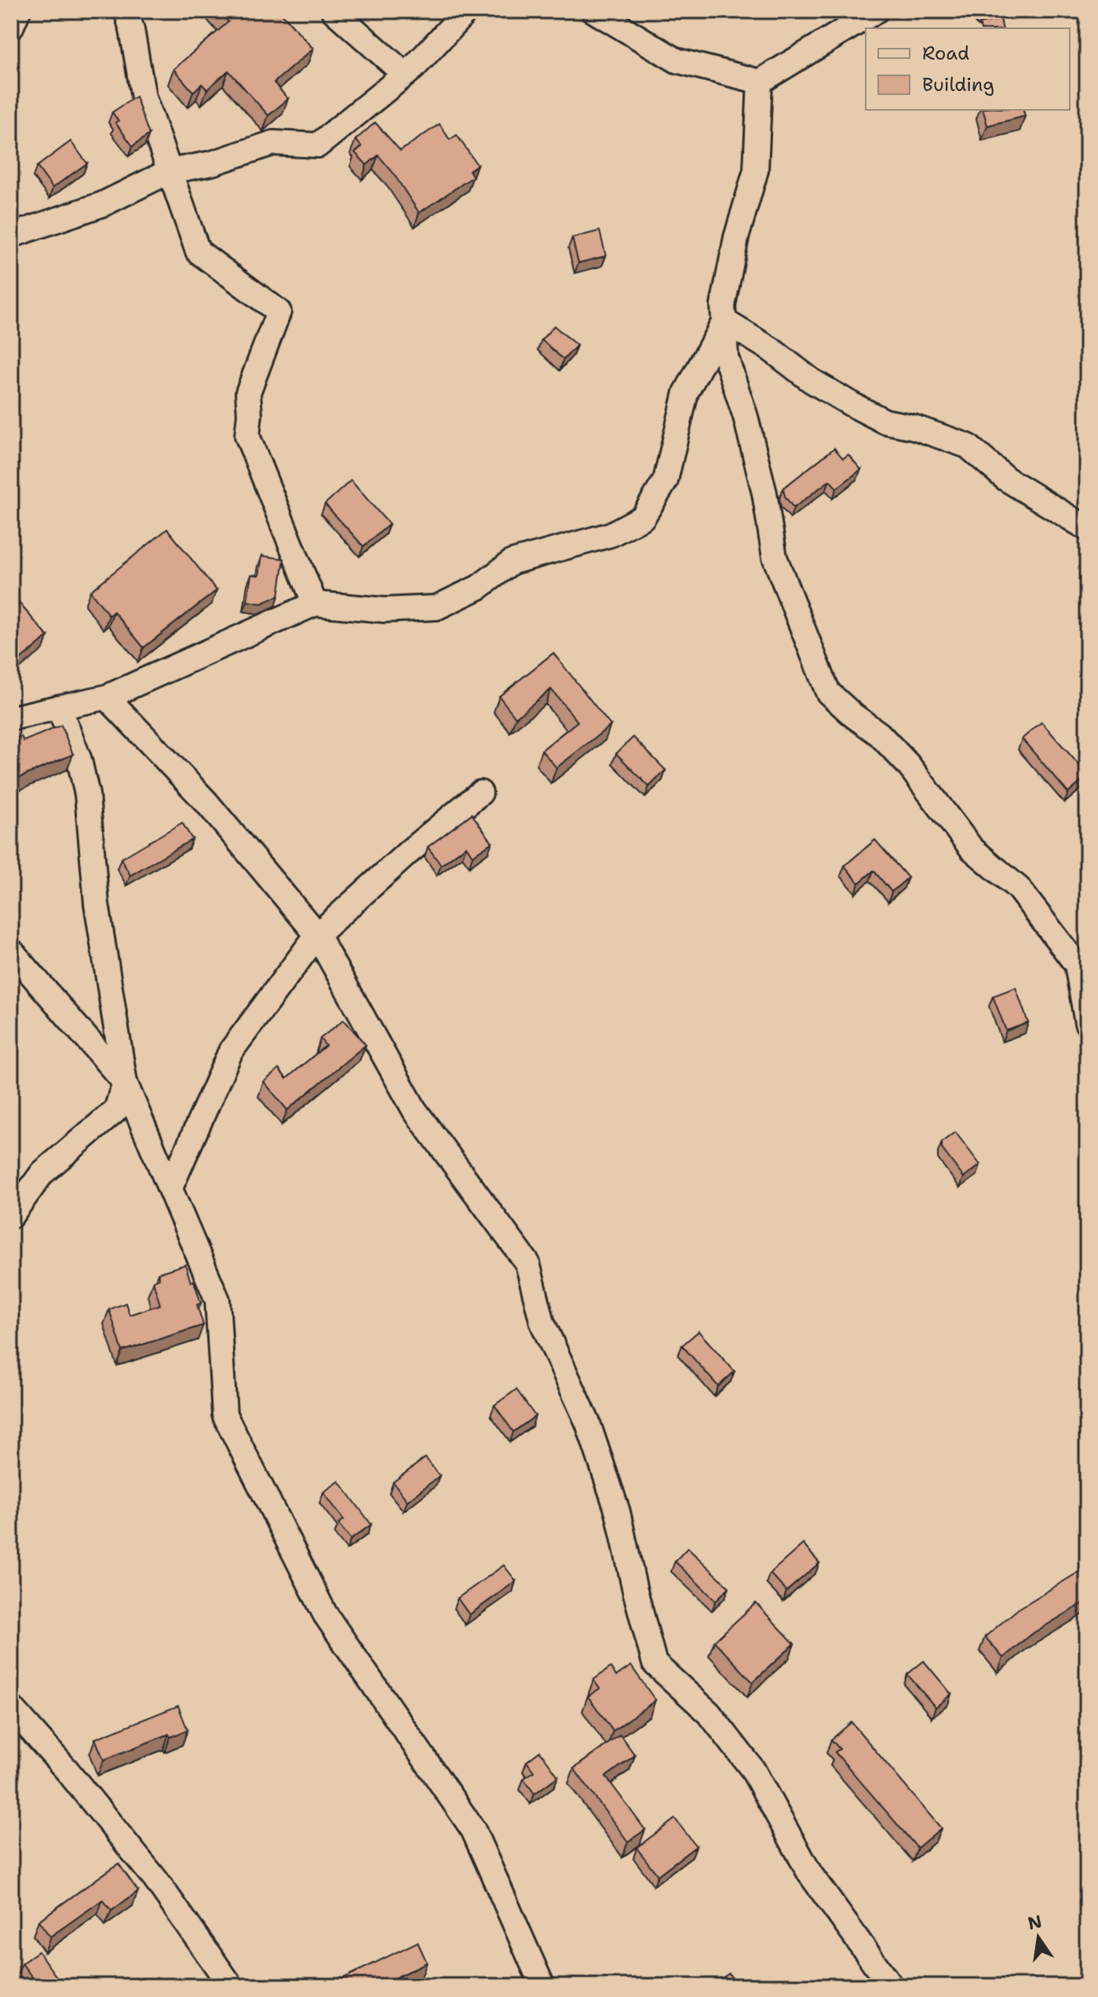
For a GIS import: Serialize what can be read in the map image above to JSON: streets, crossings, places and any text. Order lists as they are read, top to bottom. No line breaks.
{"legend":["Road","Building"],"north":"top"}
